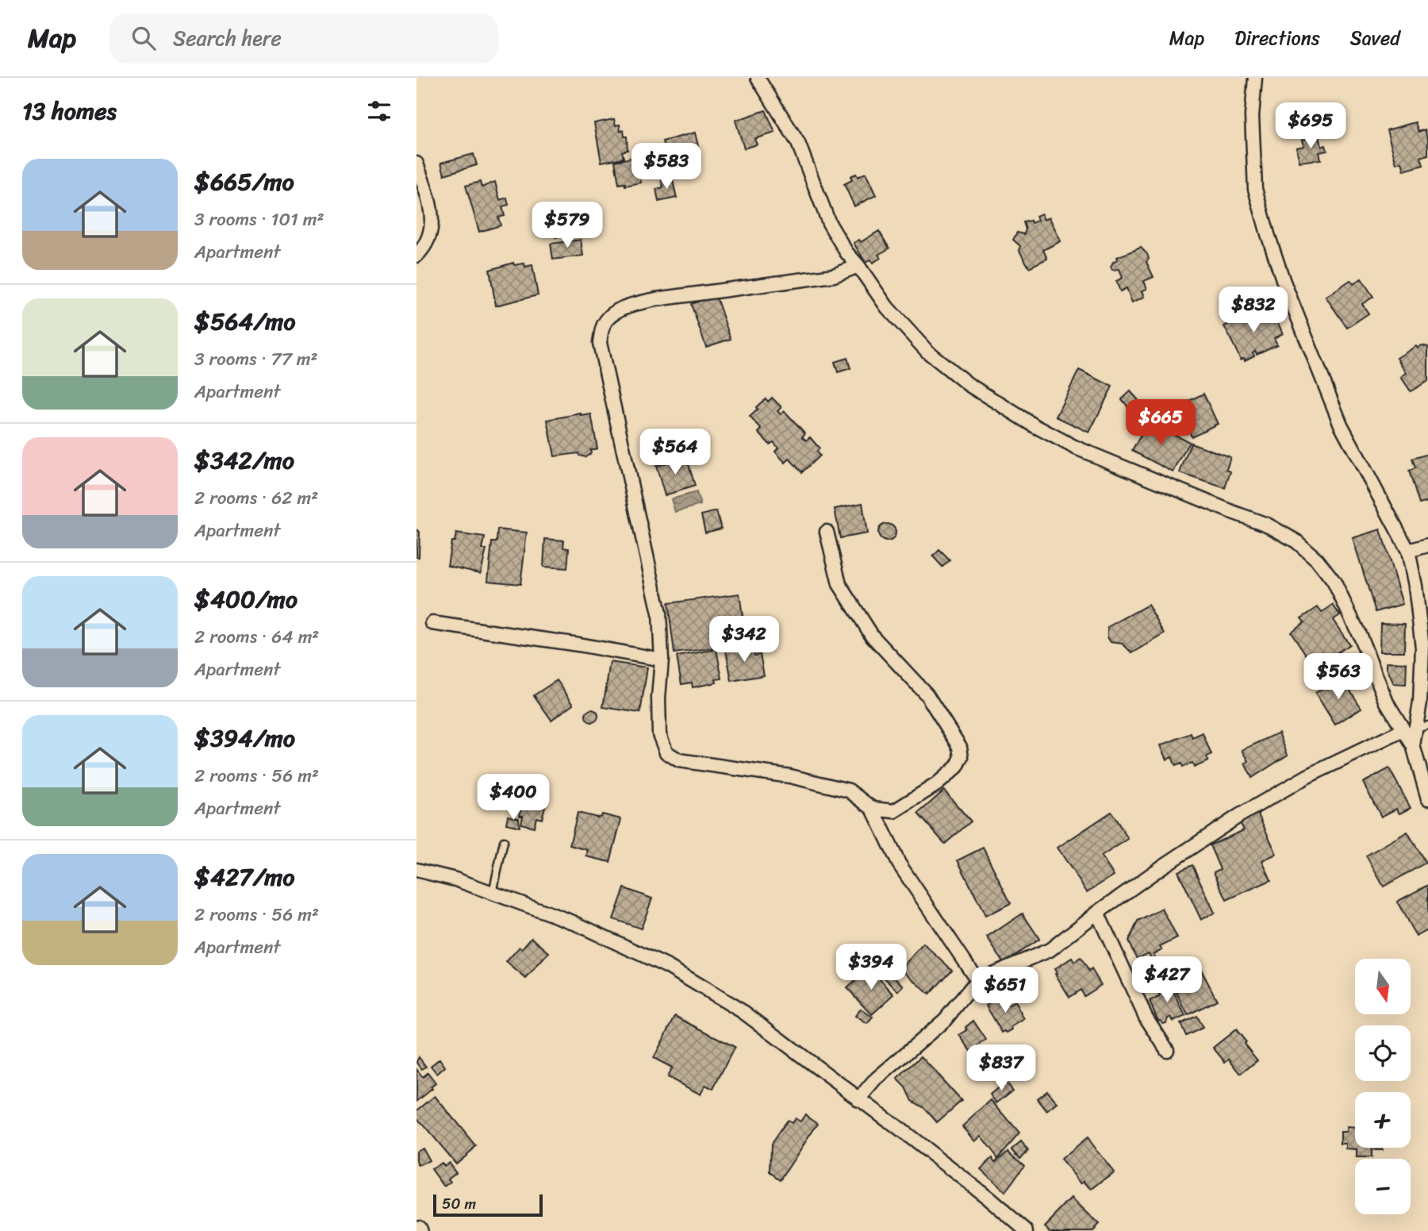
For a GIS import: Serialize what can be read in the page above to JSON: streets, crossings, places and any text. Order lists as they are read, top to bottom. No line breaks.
{"scale_bar":"50 m","north":"bottom","page":{"header":"Map","search":"Search here","nav":["Map","Directions","Saved"],"heading":"13 homes","price":["$695","$583","$579","$832","$665","$564","$342","$563","$400","$394","$427","$651","$837"],"list":[{"name":"$665/mo","note":"3 rooms · 101 m² · Apartment"},{"name":"$564/mo","note":"3 rooms · 77 m² · Apartment"},{"name":"$342/mo","note":"2 rooms · 62 m² · Apartment"},{"name":"$400/mo","note":"2 rooms · 64 m² · Apartment"},{"name":"$394/mo","note":"2 rooms · 56 m² · Apartment"},{"name":"$427/mo","note":"2 rooms · 56 m² · Apartment"}],"map_buttons":["+","−"],"scale":"50 m"}}
